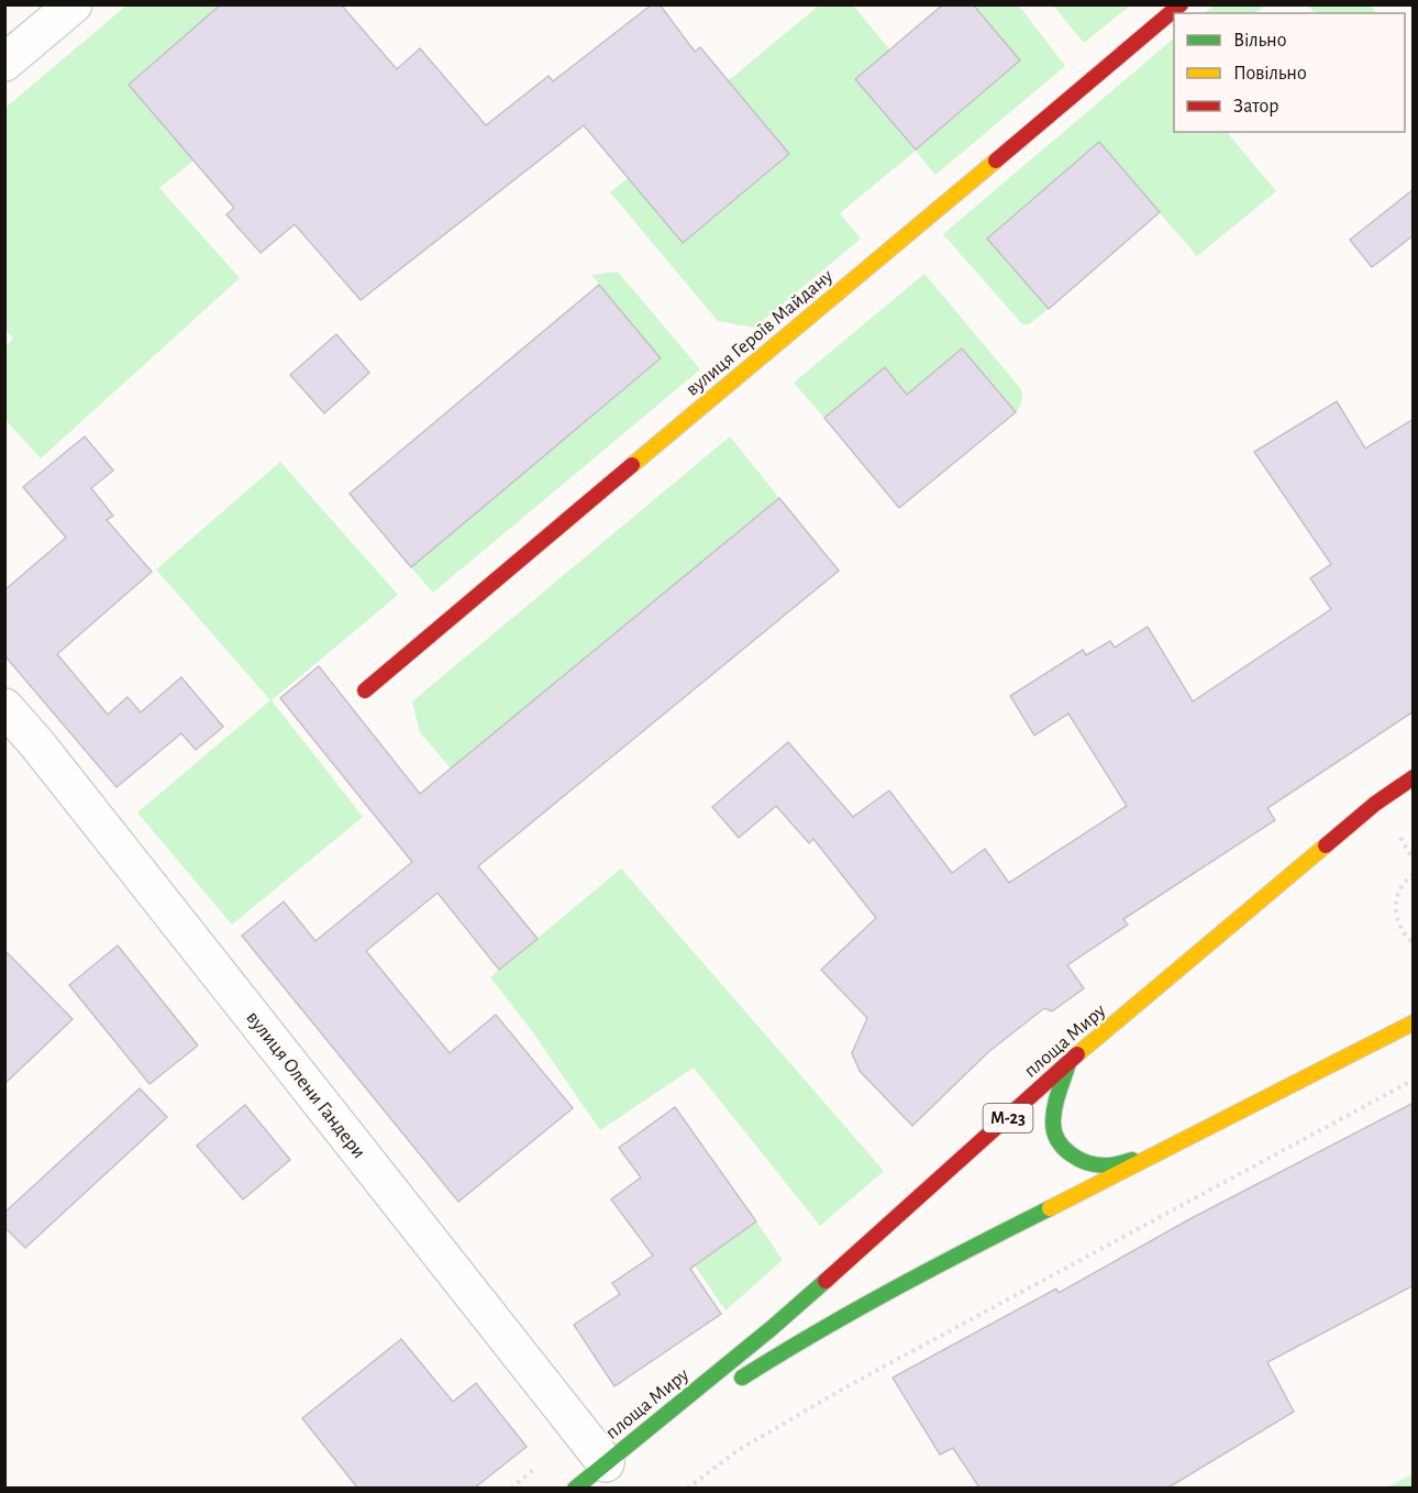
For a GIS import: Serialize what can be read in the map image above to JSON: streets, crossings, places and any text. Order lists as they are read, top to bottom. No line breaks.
{"streets":{"main road":["вулиця Героїв Майдану","площа Миру","М-23"],"street":["вулиця Олени Гандери"]},"crossings":[["площа Миру","вулиця Олени Гандери"],["площа Миру","М-23"],["вулиця Олени Гандери","М-23"]],"legend":["Вільно","Повільно","Затор"]}
